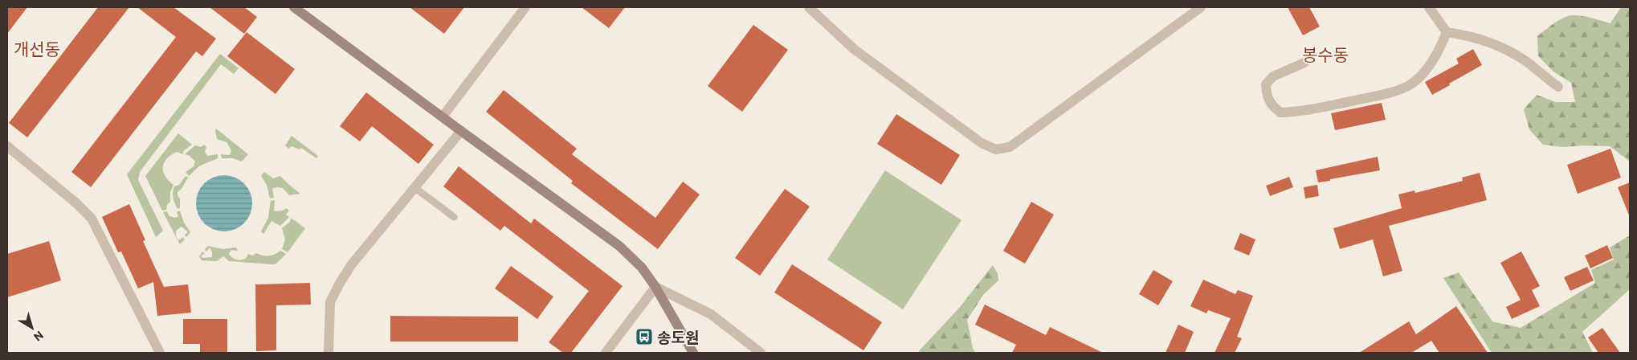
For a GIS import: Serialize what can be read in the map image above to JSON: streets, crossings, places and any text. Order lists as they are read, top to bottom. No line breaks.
{"districts":["개선동","봉수동"],"places":{"bus stop":["송도원"]},"north":"bottom right"}
